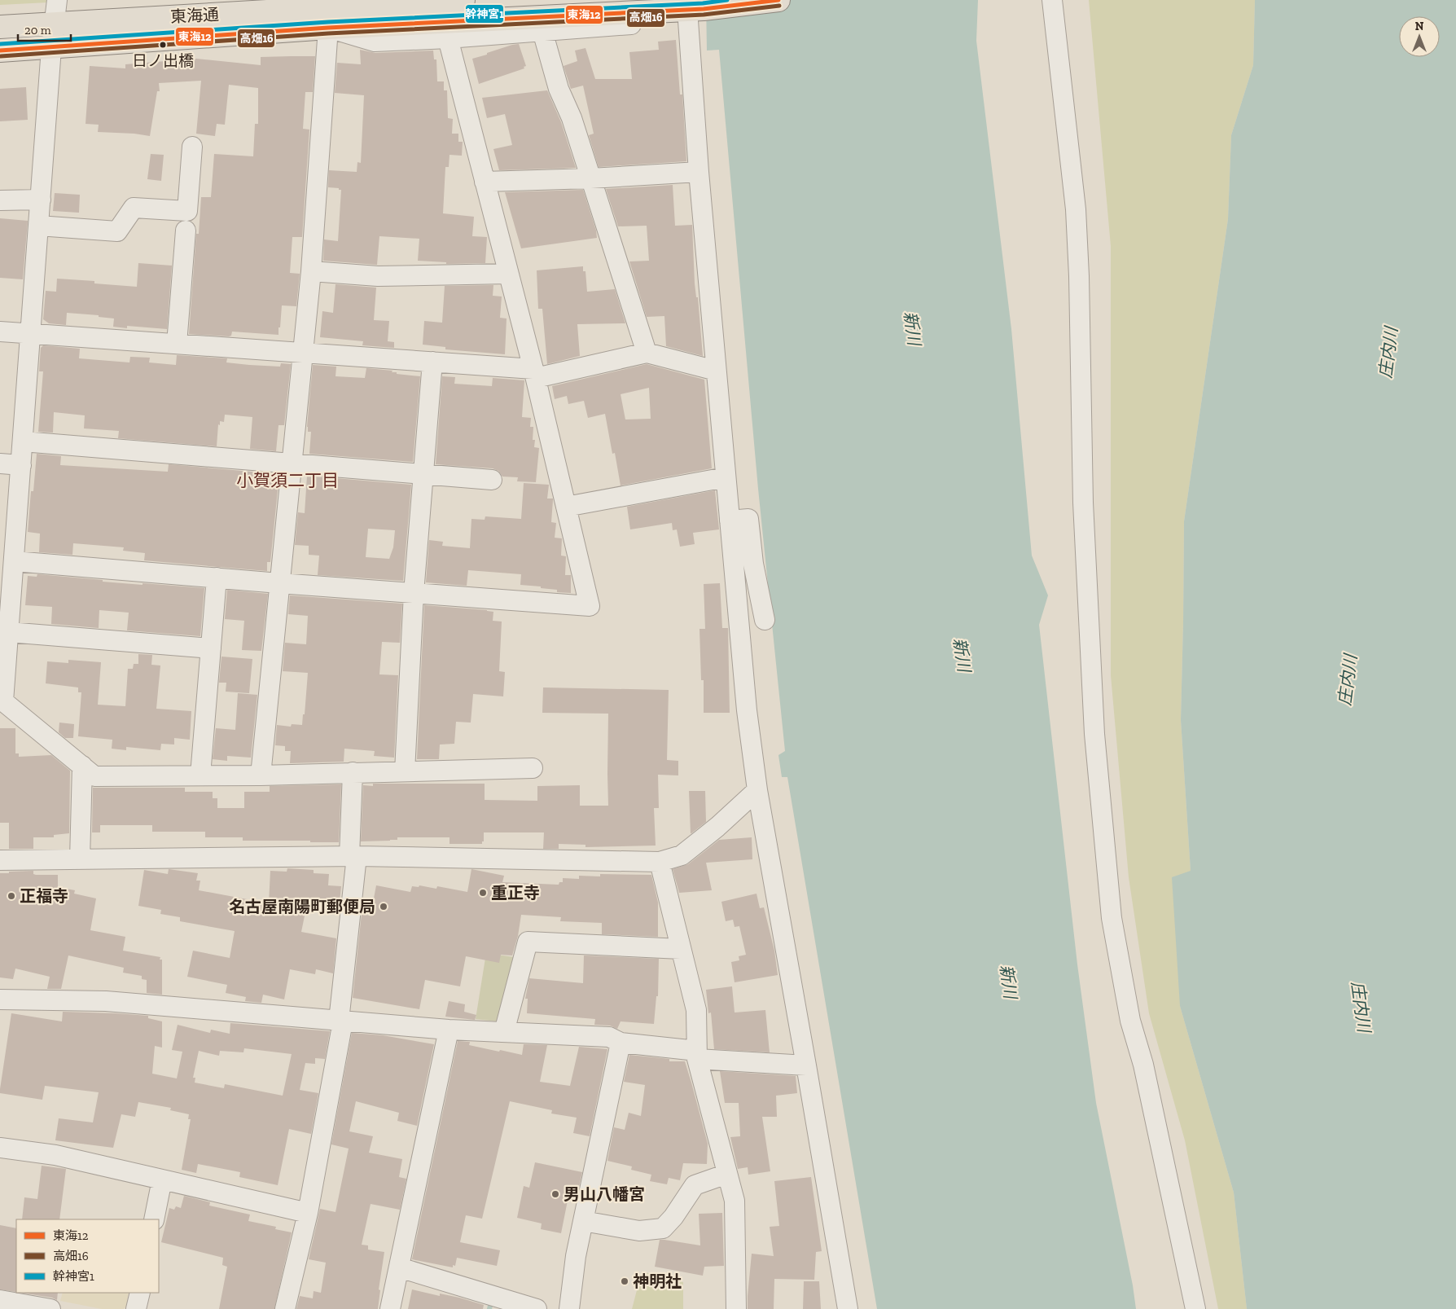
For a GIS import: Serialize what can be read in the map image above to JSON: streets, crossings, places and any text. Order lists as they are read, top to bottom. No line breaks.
{"streets":{"main road":["東海通"]},"districts":["小賀須二丁目"],"water":["新川","庄内川"],"places":["日ノ出橋","重正寺","正福寺","名古屋南陽町郵便局","男山八幡宮","神明社"],"lines":["transit line 東海12","transit line 幹神宮1","transit line 高畑16"],"legend":["東海12","高畑16","幹神宮1"],"scale_bar":"20 m","north":"top"}
